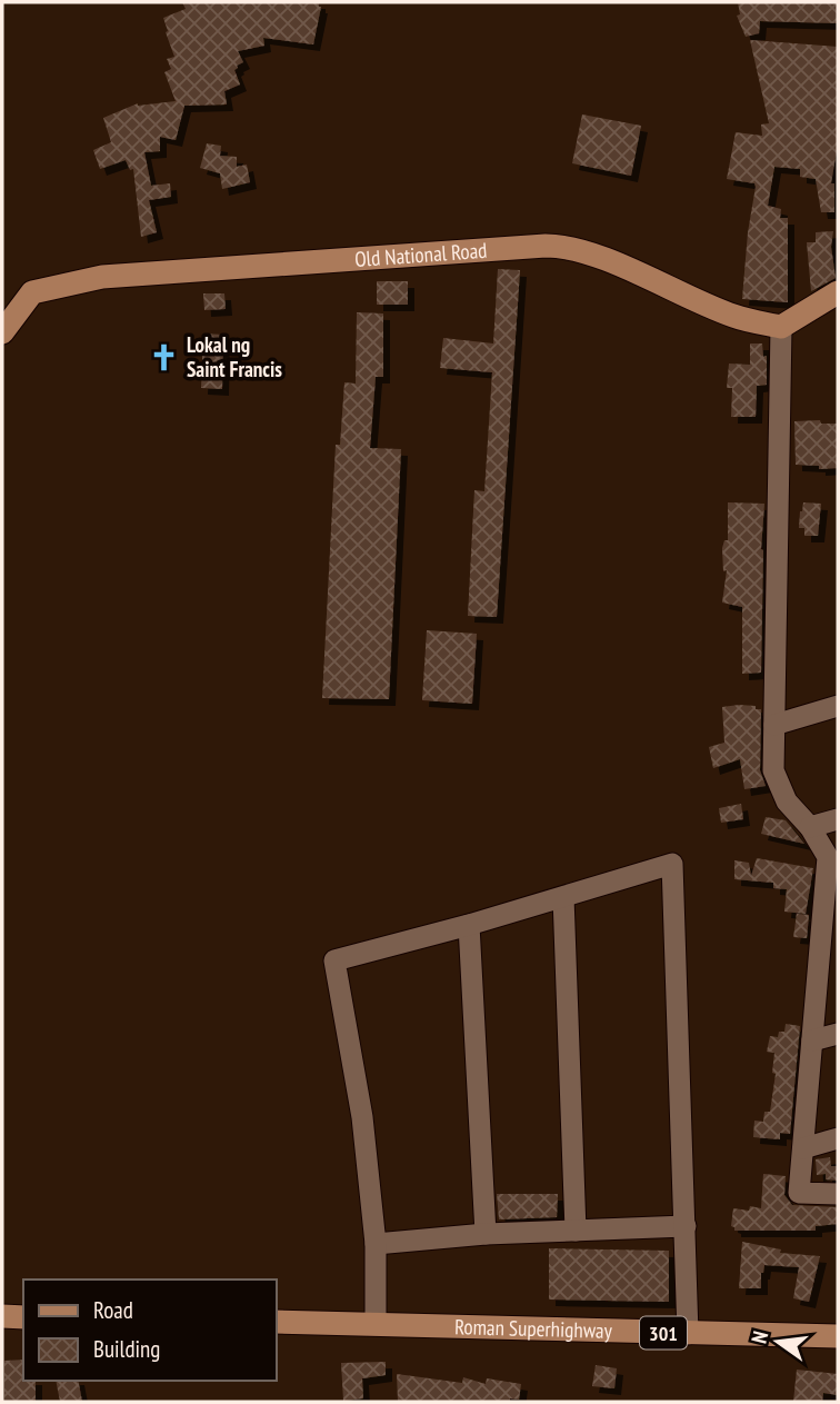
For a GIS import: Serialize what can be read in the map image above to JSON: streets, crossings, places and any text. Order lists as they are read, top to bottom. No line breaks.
{"streets":{"main road":["Old National Road","Roman Superhighway","301"]},"places":{"church":["Lokal ng Saint Francis"]},"legend":["Road","Building"],"north":"left"}
